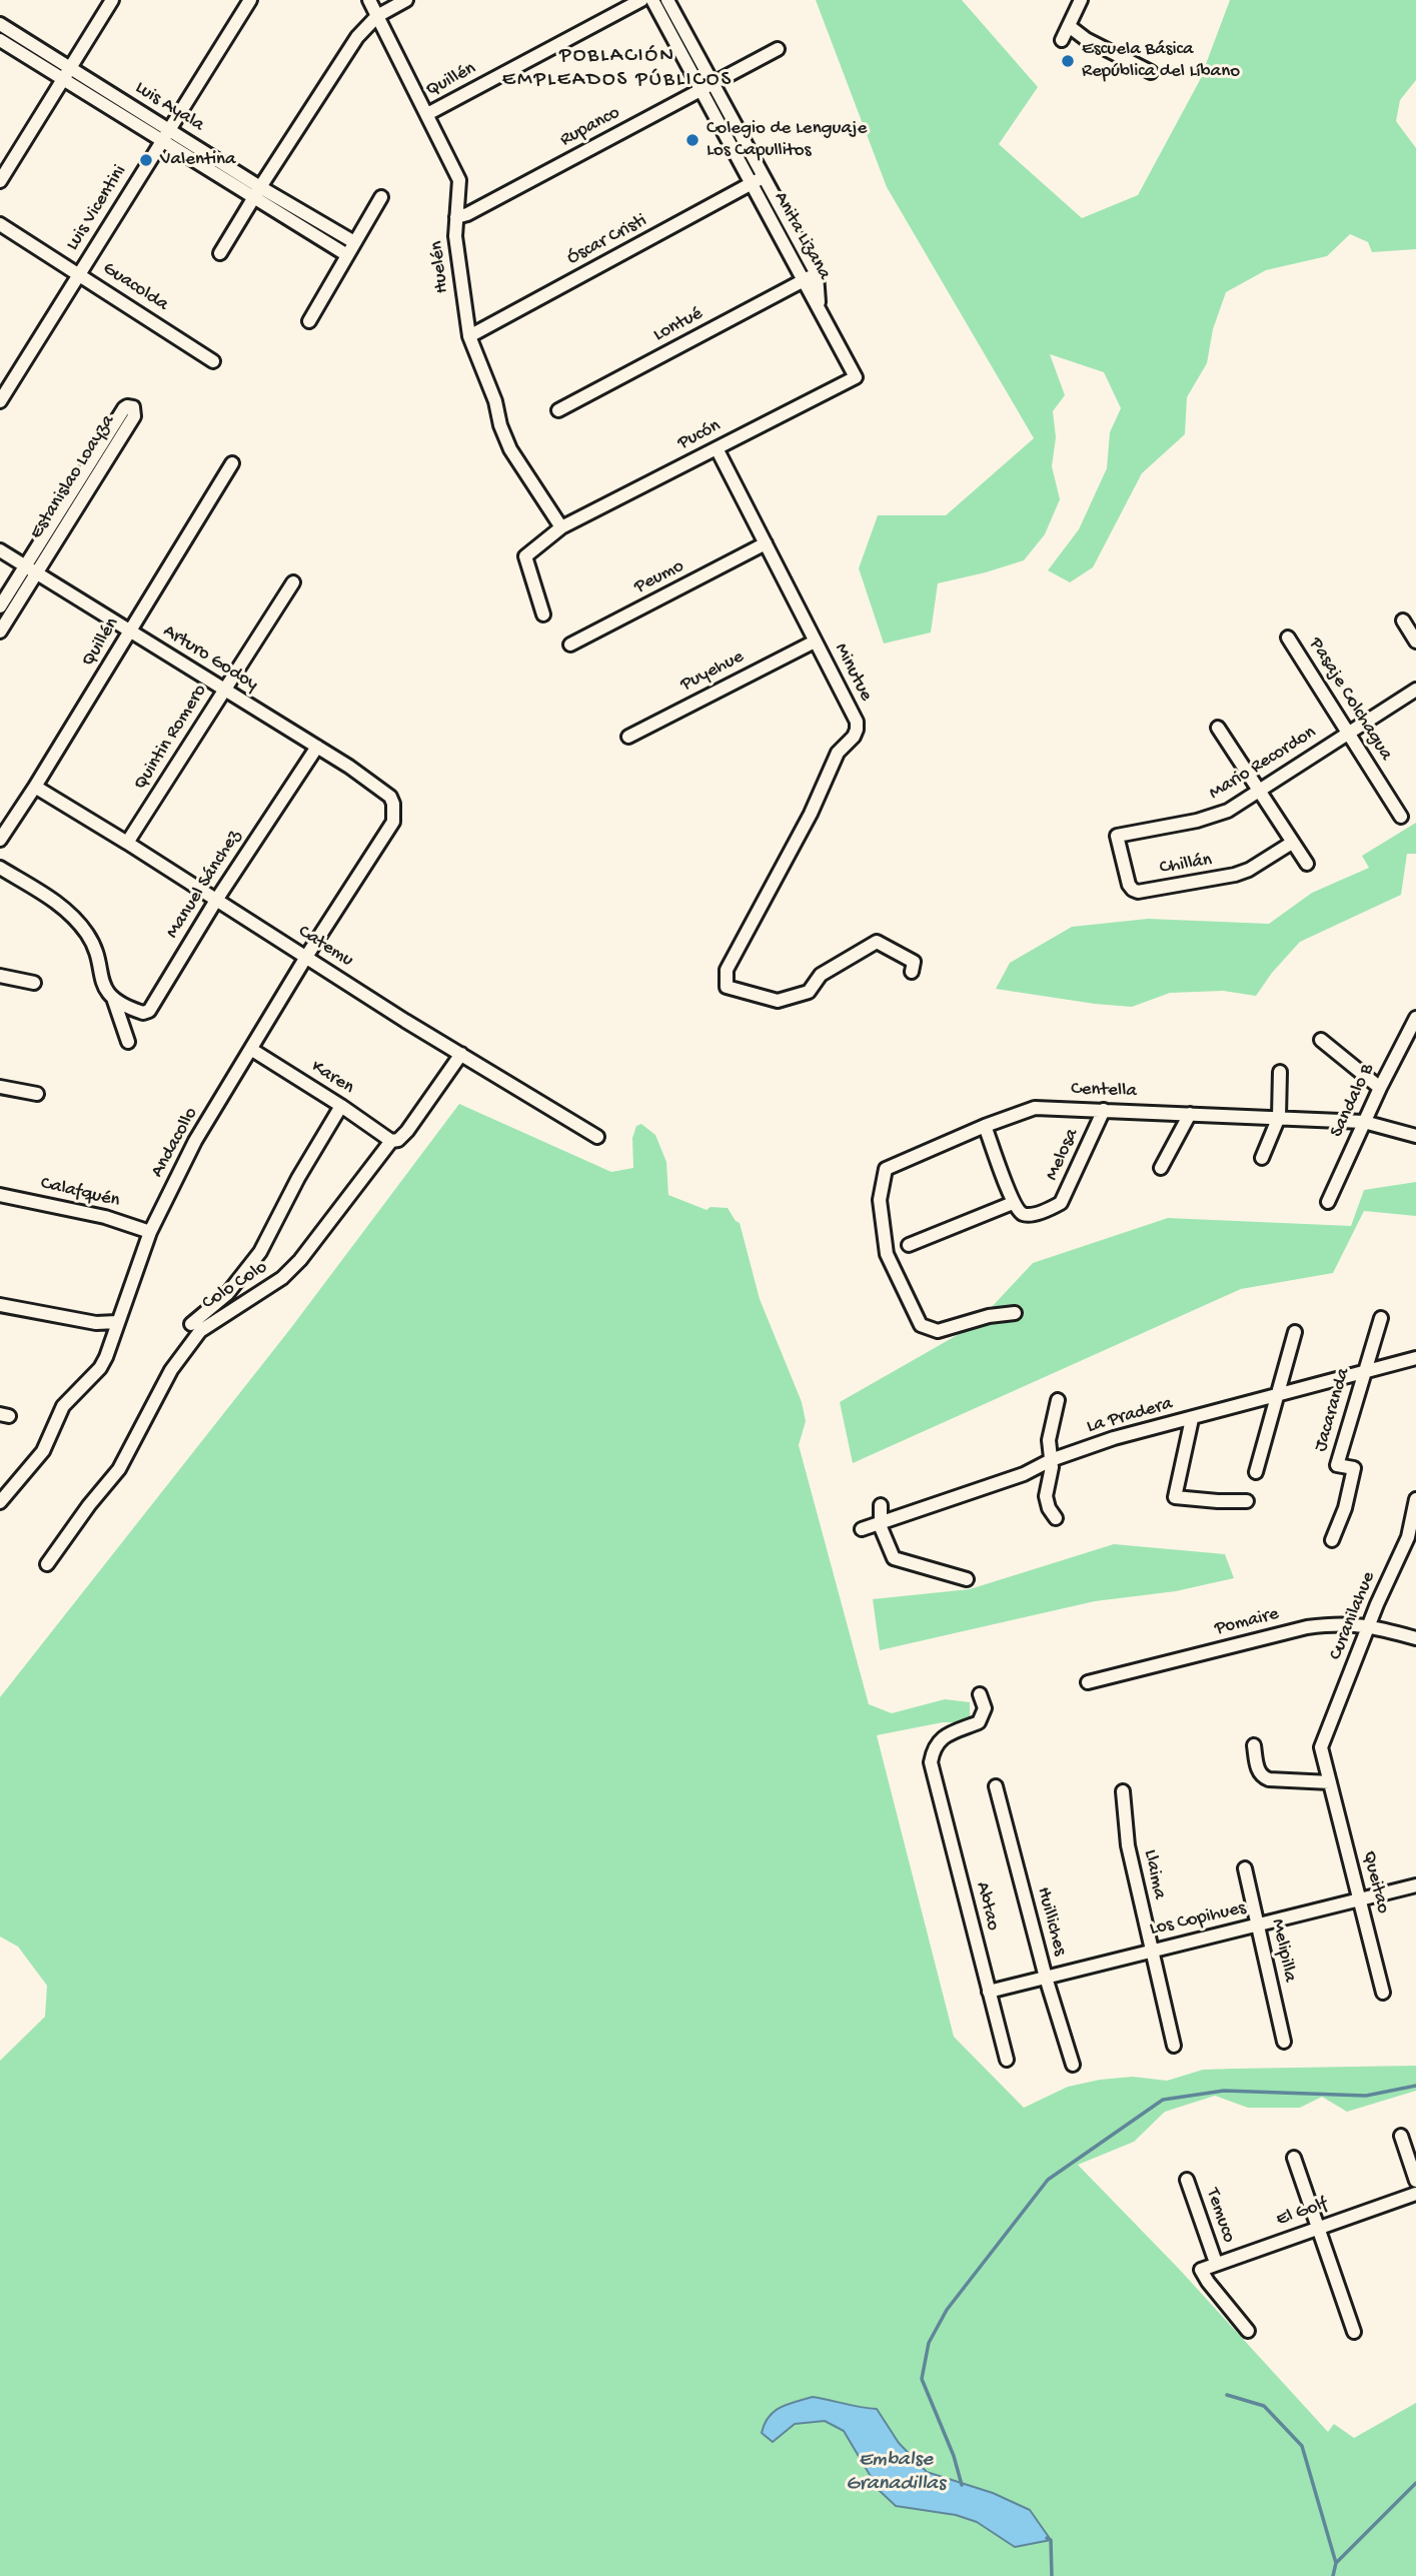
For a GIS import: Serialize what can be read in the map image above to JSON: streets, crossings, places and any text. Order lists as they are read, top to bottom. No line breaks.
{"streets":{"street":["Quillén","Luis Ayala","Rupanco","Luis Vicentini","Anita Lizana","Óscar Cristi","Huelén","Guacolda","Lontué","Pucón","Estanislao Loayza","Peumo","Arturo Godoy","Puyehue","Minutue","Pasaje Colchagua","Quintin Romero","Mario Recordon","Chillán","Manuel Sánchez","Catemu","Karen","Centella","Sandalo B","Andacollo","Melosa","Calafquén","Colo Colo","Jacaranda","La Pradera","Curanilahue","Pomaire","Llaima","Queitao","Abtao","Los Copihues","Huilliches","Melipilla","El Golf","Temuco"]},"crossings":[["Quillén","Huelén"],["Quillén","Arturo Godoy"],["Quillén","Catemu"],["Luis Ayala","Luis Vicentini"],["Rupanco","Anita Lizana"],["Rupanco","Huelén"],["Luis Vicentini","Guacolda"],["Anita Lizana","Óscar Cristi"],["Anita Lizana","Lontué"],["Anita Lizana","Pucón"],["Óscar Cristi","Huelén"],["Huelén","Pucón"],["Pucón","Minutue"],["Estanislao Loayza","Arturo Godoy"],["Peumo","Minutue"],["Arturo Godoy","Quintin Romero"],["Arturo Godoy","Manuel Sánchez"],["Arturo Godoy","Andacollo"],["Puyehue","Minutue"],["Pasaje Colchagua","Mario Recordon"],["Quintin Romero","Catemu"],["Mario Recordon","Chillán"],["Manuel Sánchez","Catemu"],["Catemu","Andacollo"],["Catemu","Colo Colo"],["Karen","Andacollo"],["Karen","Colo Colo"],["Centella","Sandalo B"],["Centella","Melosa"],["Andacollo","Calafquén"],["Jacaranda","La Pradera"],["Curanilahue","Pomaire"],["Curanilahue","Queitao"],["Llaima","Los Copihues"],["Queitao","Los Copihues"],["Abtao","Los Copihues"],["Los Copihues","Huilliches"],["Los Copihues","Melipilla"],["El Golf","Temuco"]],"districts":["POBLACIÓN EMPLEADOS PÚBLICOS"],"water":["Embalse Granadillas"],"places":["Escuela Básica República del Líbano","Colegio de Lenguaje Los Capullitos","Valentina"]}
